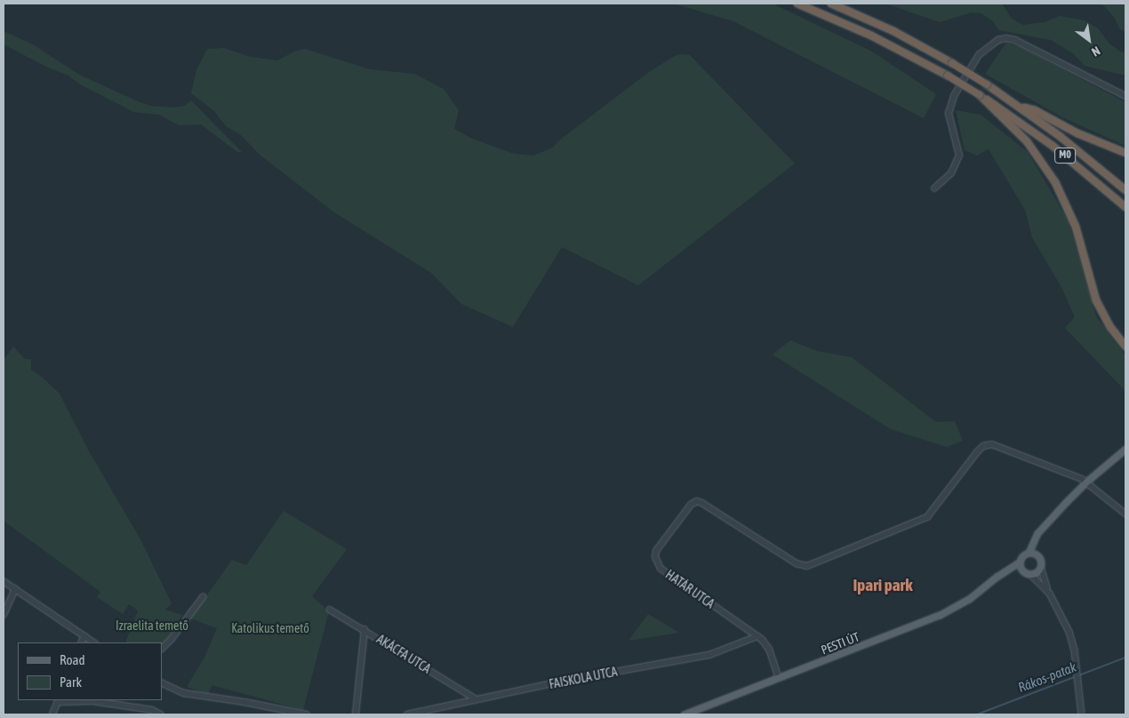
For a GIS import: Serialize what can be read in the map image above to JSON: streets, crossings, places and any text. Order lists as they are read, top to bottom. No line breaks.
{"streets":{"highway":["M0"],"main road":["PESTI ÚT"],"street":["HATÁR UTCA","AKÁCFA UTCA","FAISKOLA UTCA"]},"crossings":[["HATÁR UTCA","PESTI ÚT"],["HATÁR UTCA","FAISKOLA UTCA"],["AKÁCFA UTCA","FAISKOLA UTCA"]],"districts":["Ipari park"],"water":["Rákos-patak"],"parks":["Izraelita temető","Katolikus temető"],"legend":["Road","Park"],"north":"bottom right"}
